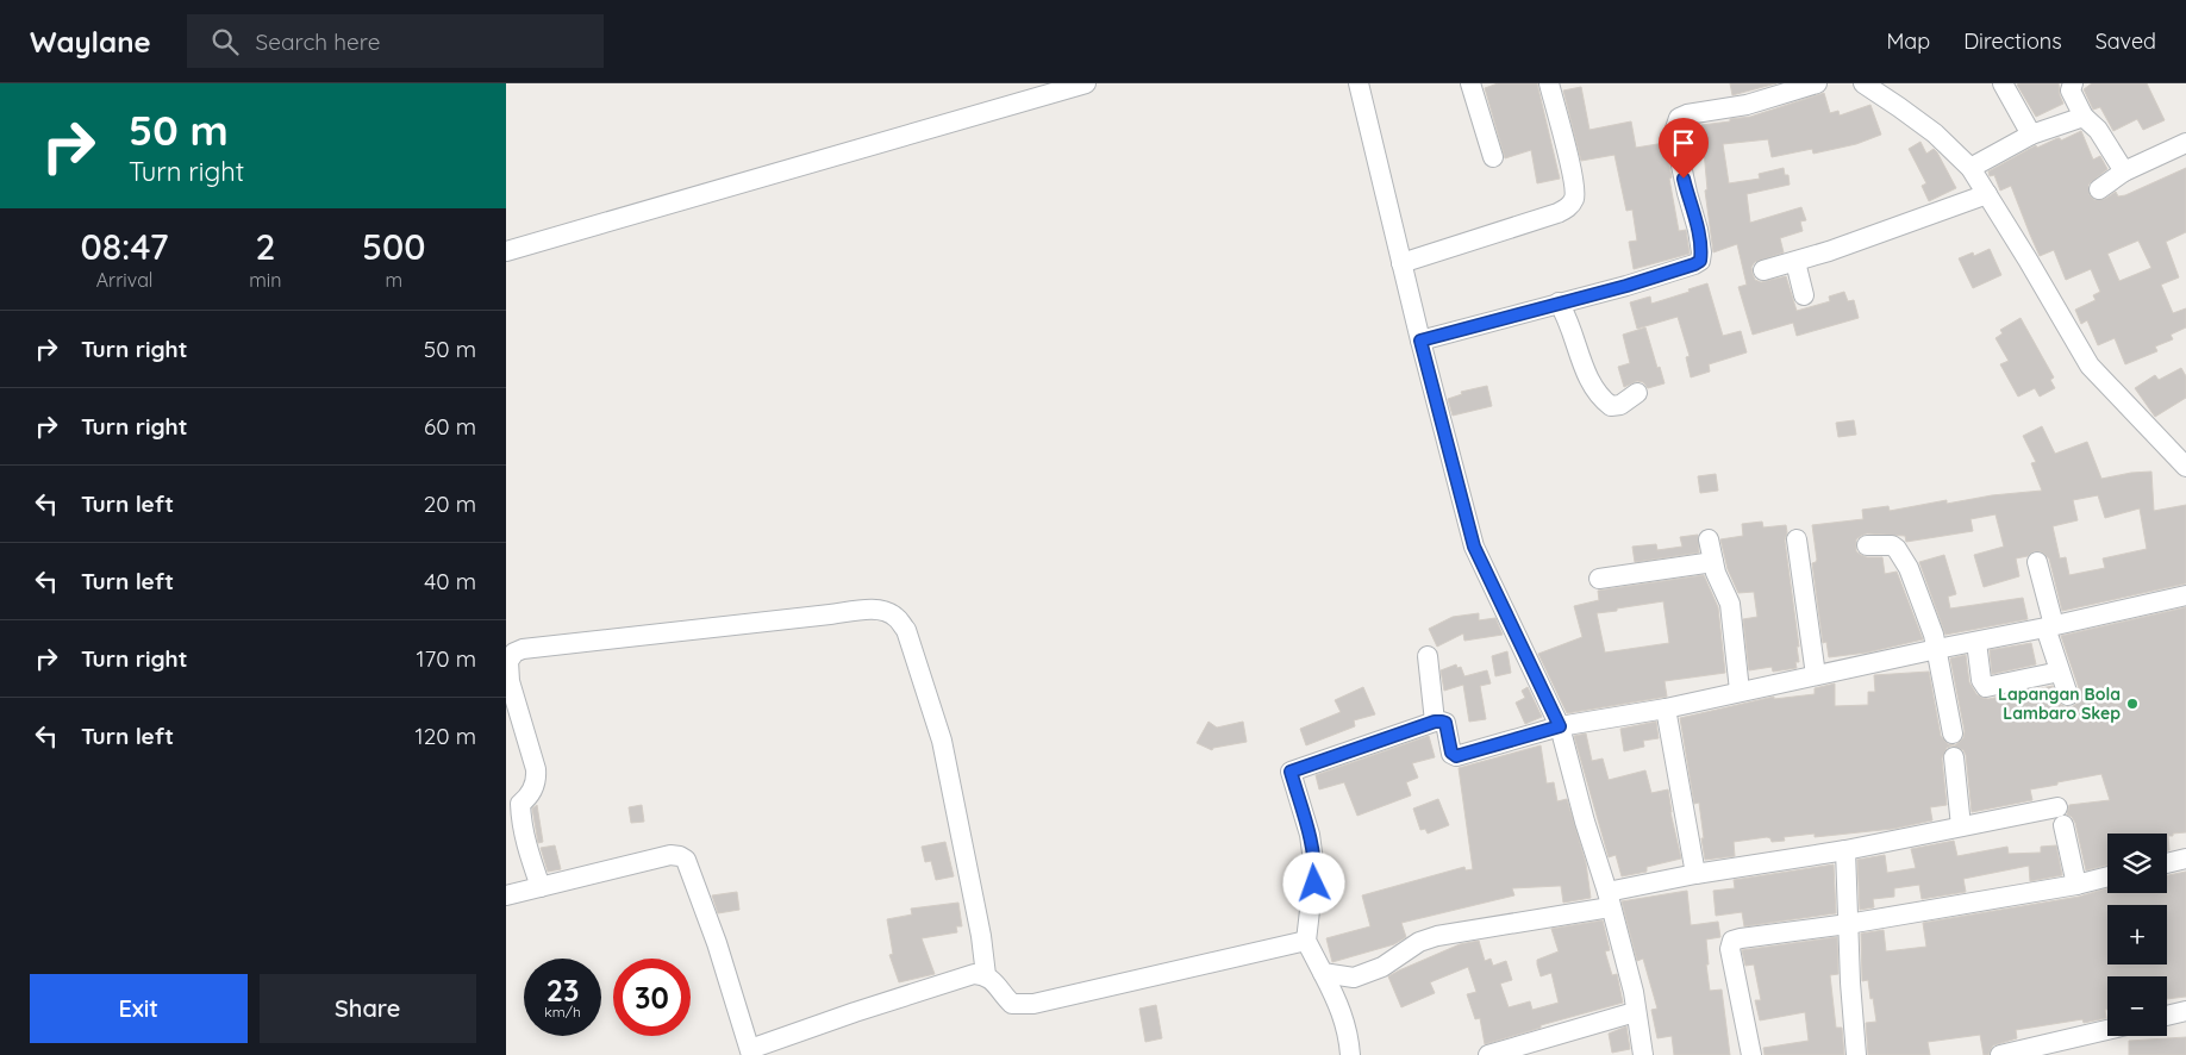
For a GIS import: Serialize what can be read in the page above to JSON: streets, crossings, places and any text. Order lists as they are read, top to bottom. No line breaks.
{"places":["Lapangan Bola Lambaro Skep"],"page":{"header":"Waylane","search":"Search here","nav":["Map","Directions","Saved"],"turn":["50 m","Turn right"],"eta":["08:47","Arrival","2","min","500","m"],"list":[{"name":"Turn right","value":"50 m"},{"name":"Turn right","value":"60 m"},{"name":"Turn left","value":"20 m"},{"name":"Turn left","value":"40 m"},{"name":"Turn right","value":"170 m"},{"name":"Turn left","value":"120 m"}],"map_buttons":["+","−"],"speed":"23 km/h","limit":"30","buttons":["Exit","Share"]}}
